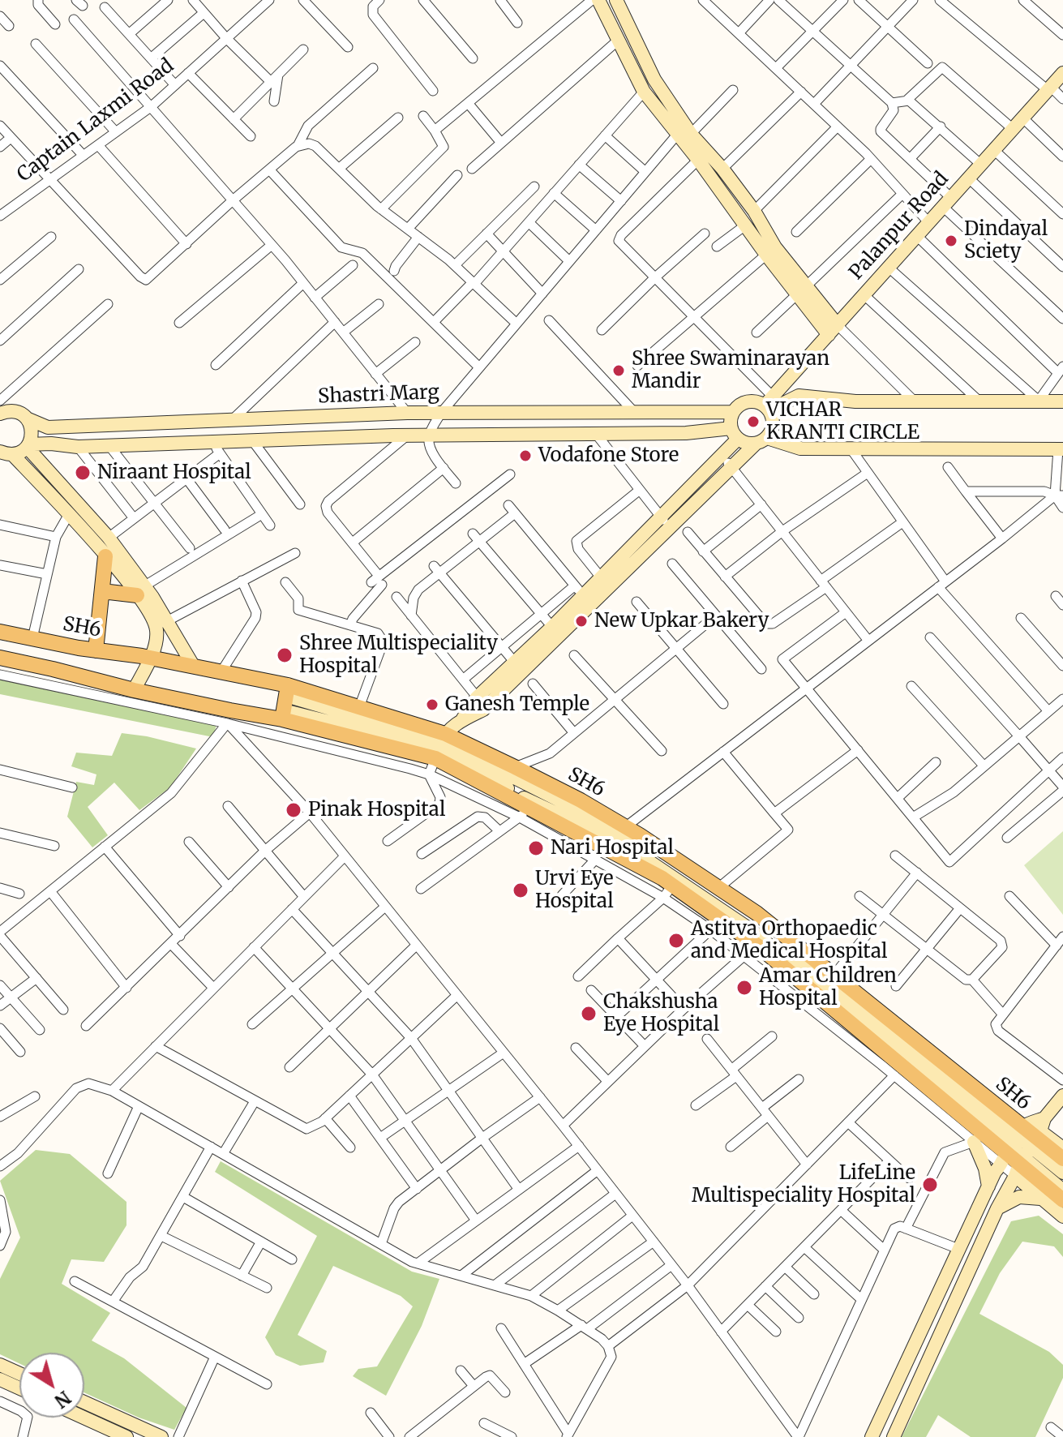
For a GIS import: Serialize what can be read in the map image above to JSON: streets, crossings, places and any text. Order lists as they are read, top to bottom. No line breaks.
{"streets":{"main road":["SH6"],"street":["Captain Laxmi Road","Palanpur Road","Shastri Marg"]},"crossings":[["Palanpur Road","Shastri Marg"]],"places":["Dindayal Sciety","Shree Swaminarayan Mandir","VICHAR KRANTI CIRCLE","Vodafone Store","Niraant Hospital","New Upkar Bakery","Shree Multispeciality Hospital","Ganesh Temple","Pinak Hospital","Nari Hospital","Urvi Eye Hospital","Astitva Orthopaedic and Medical Hospital","Amar Children Hospital","Chakshusha Eye Hospital","LifeLine Multispeciality Hospital"],"north":"bottom right"}
